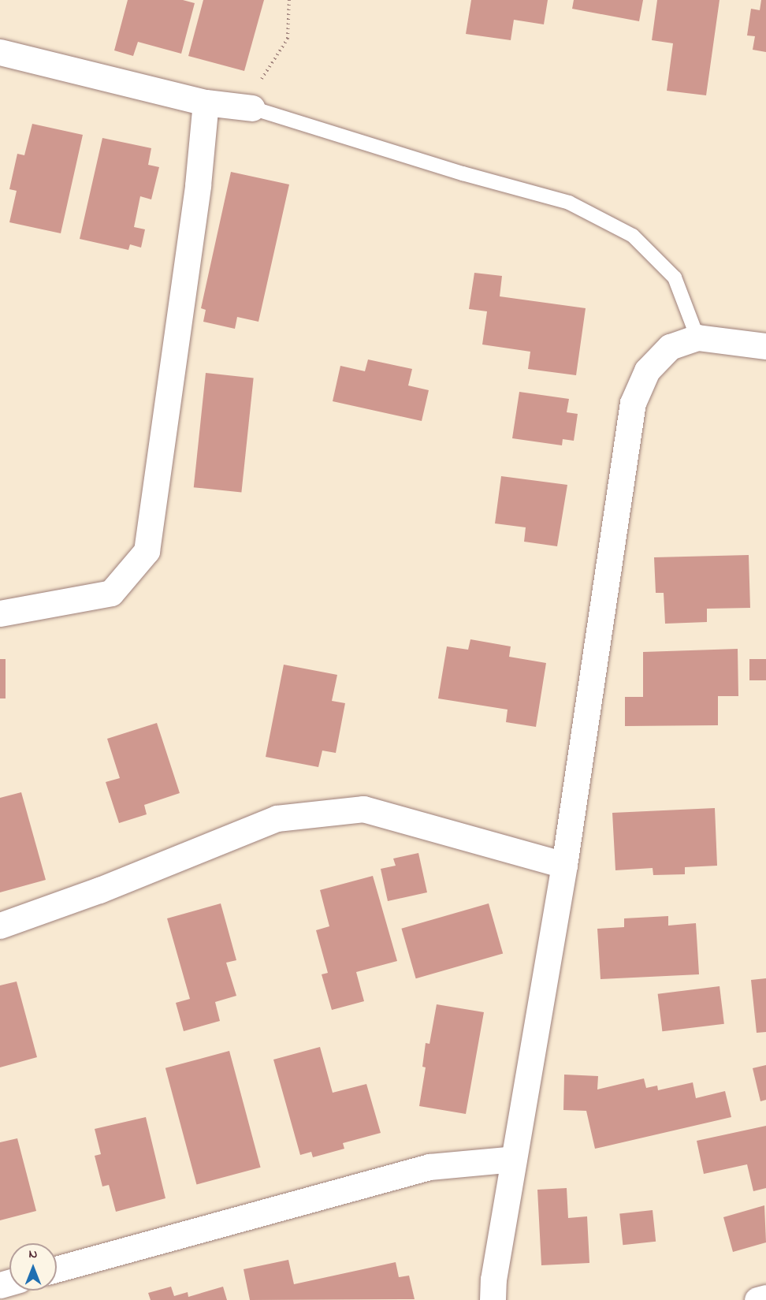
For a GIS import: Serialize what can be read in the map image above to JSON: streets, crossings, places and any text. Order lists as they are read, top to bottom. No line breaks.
{"north":"top"}
